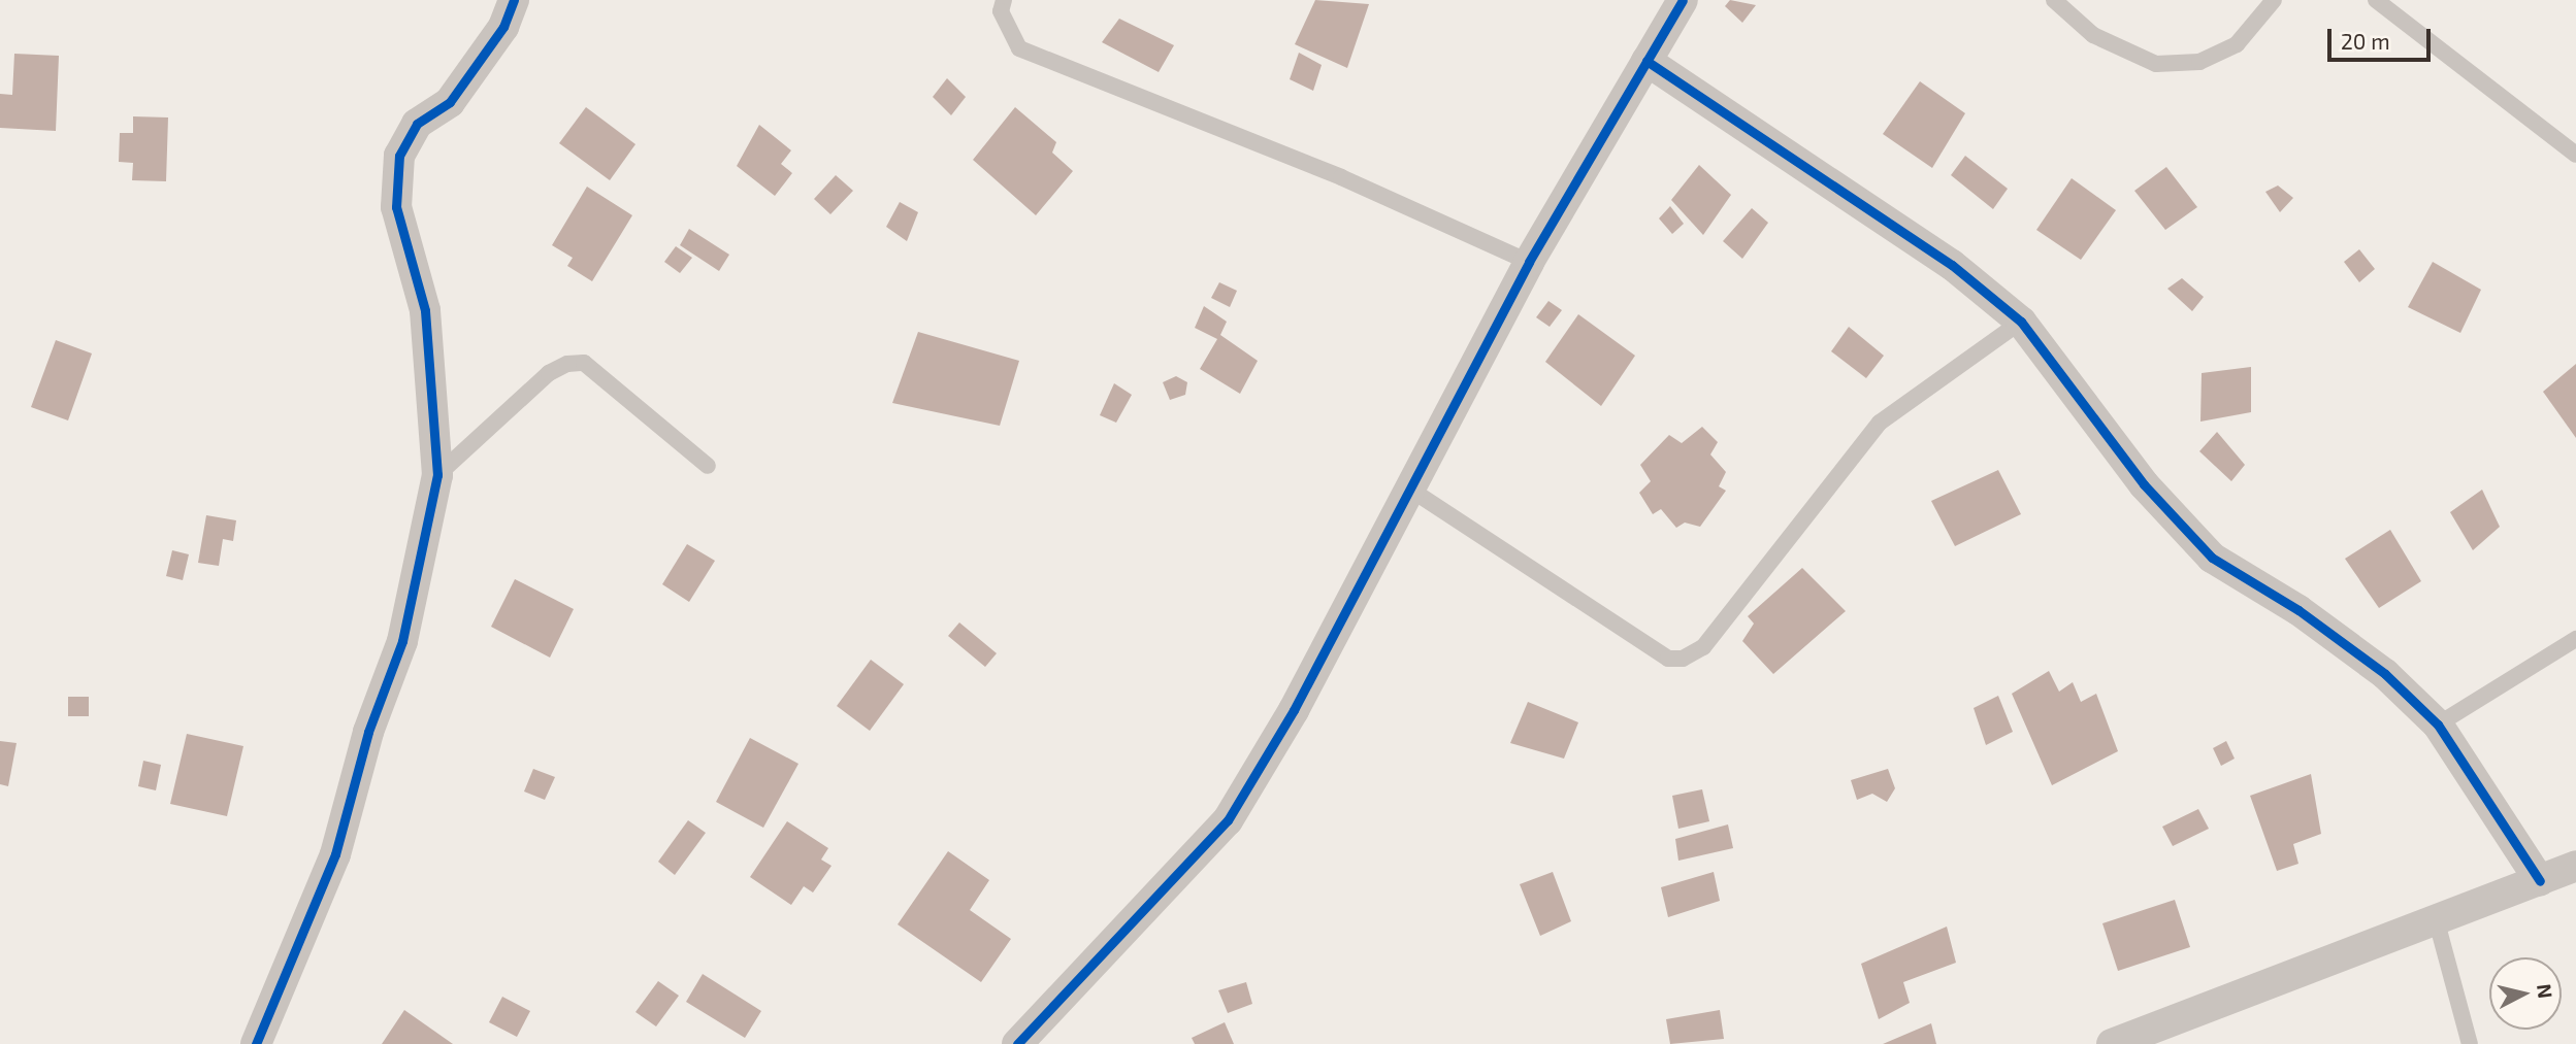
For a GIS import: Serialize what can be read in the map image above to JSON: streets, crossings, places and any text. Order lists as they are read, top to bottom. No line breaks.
{"scale_bar":"20 m","north":"right"}
